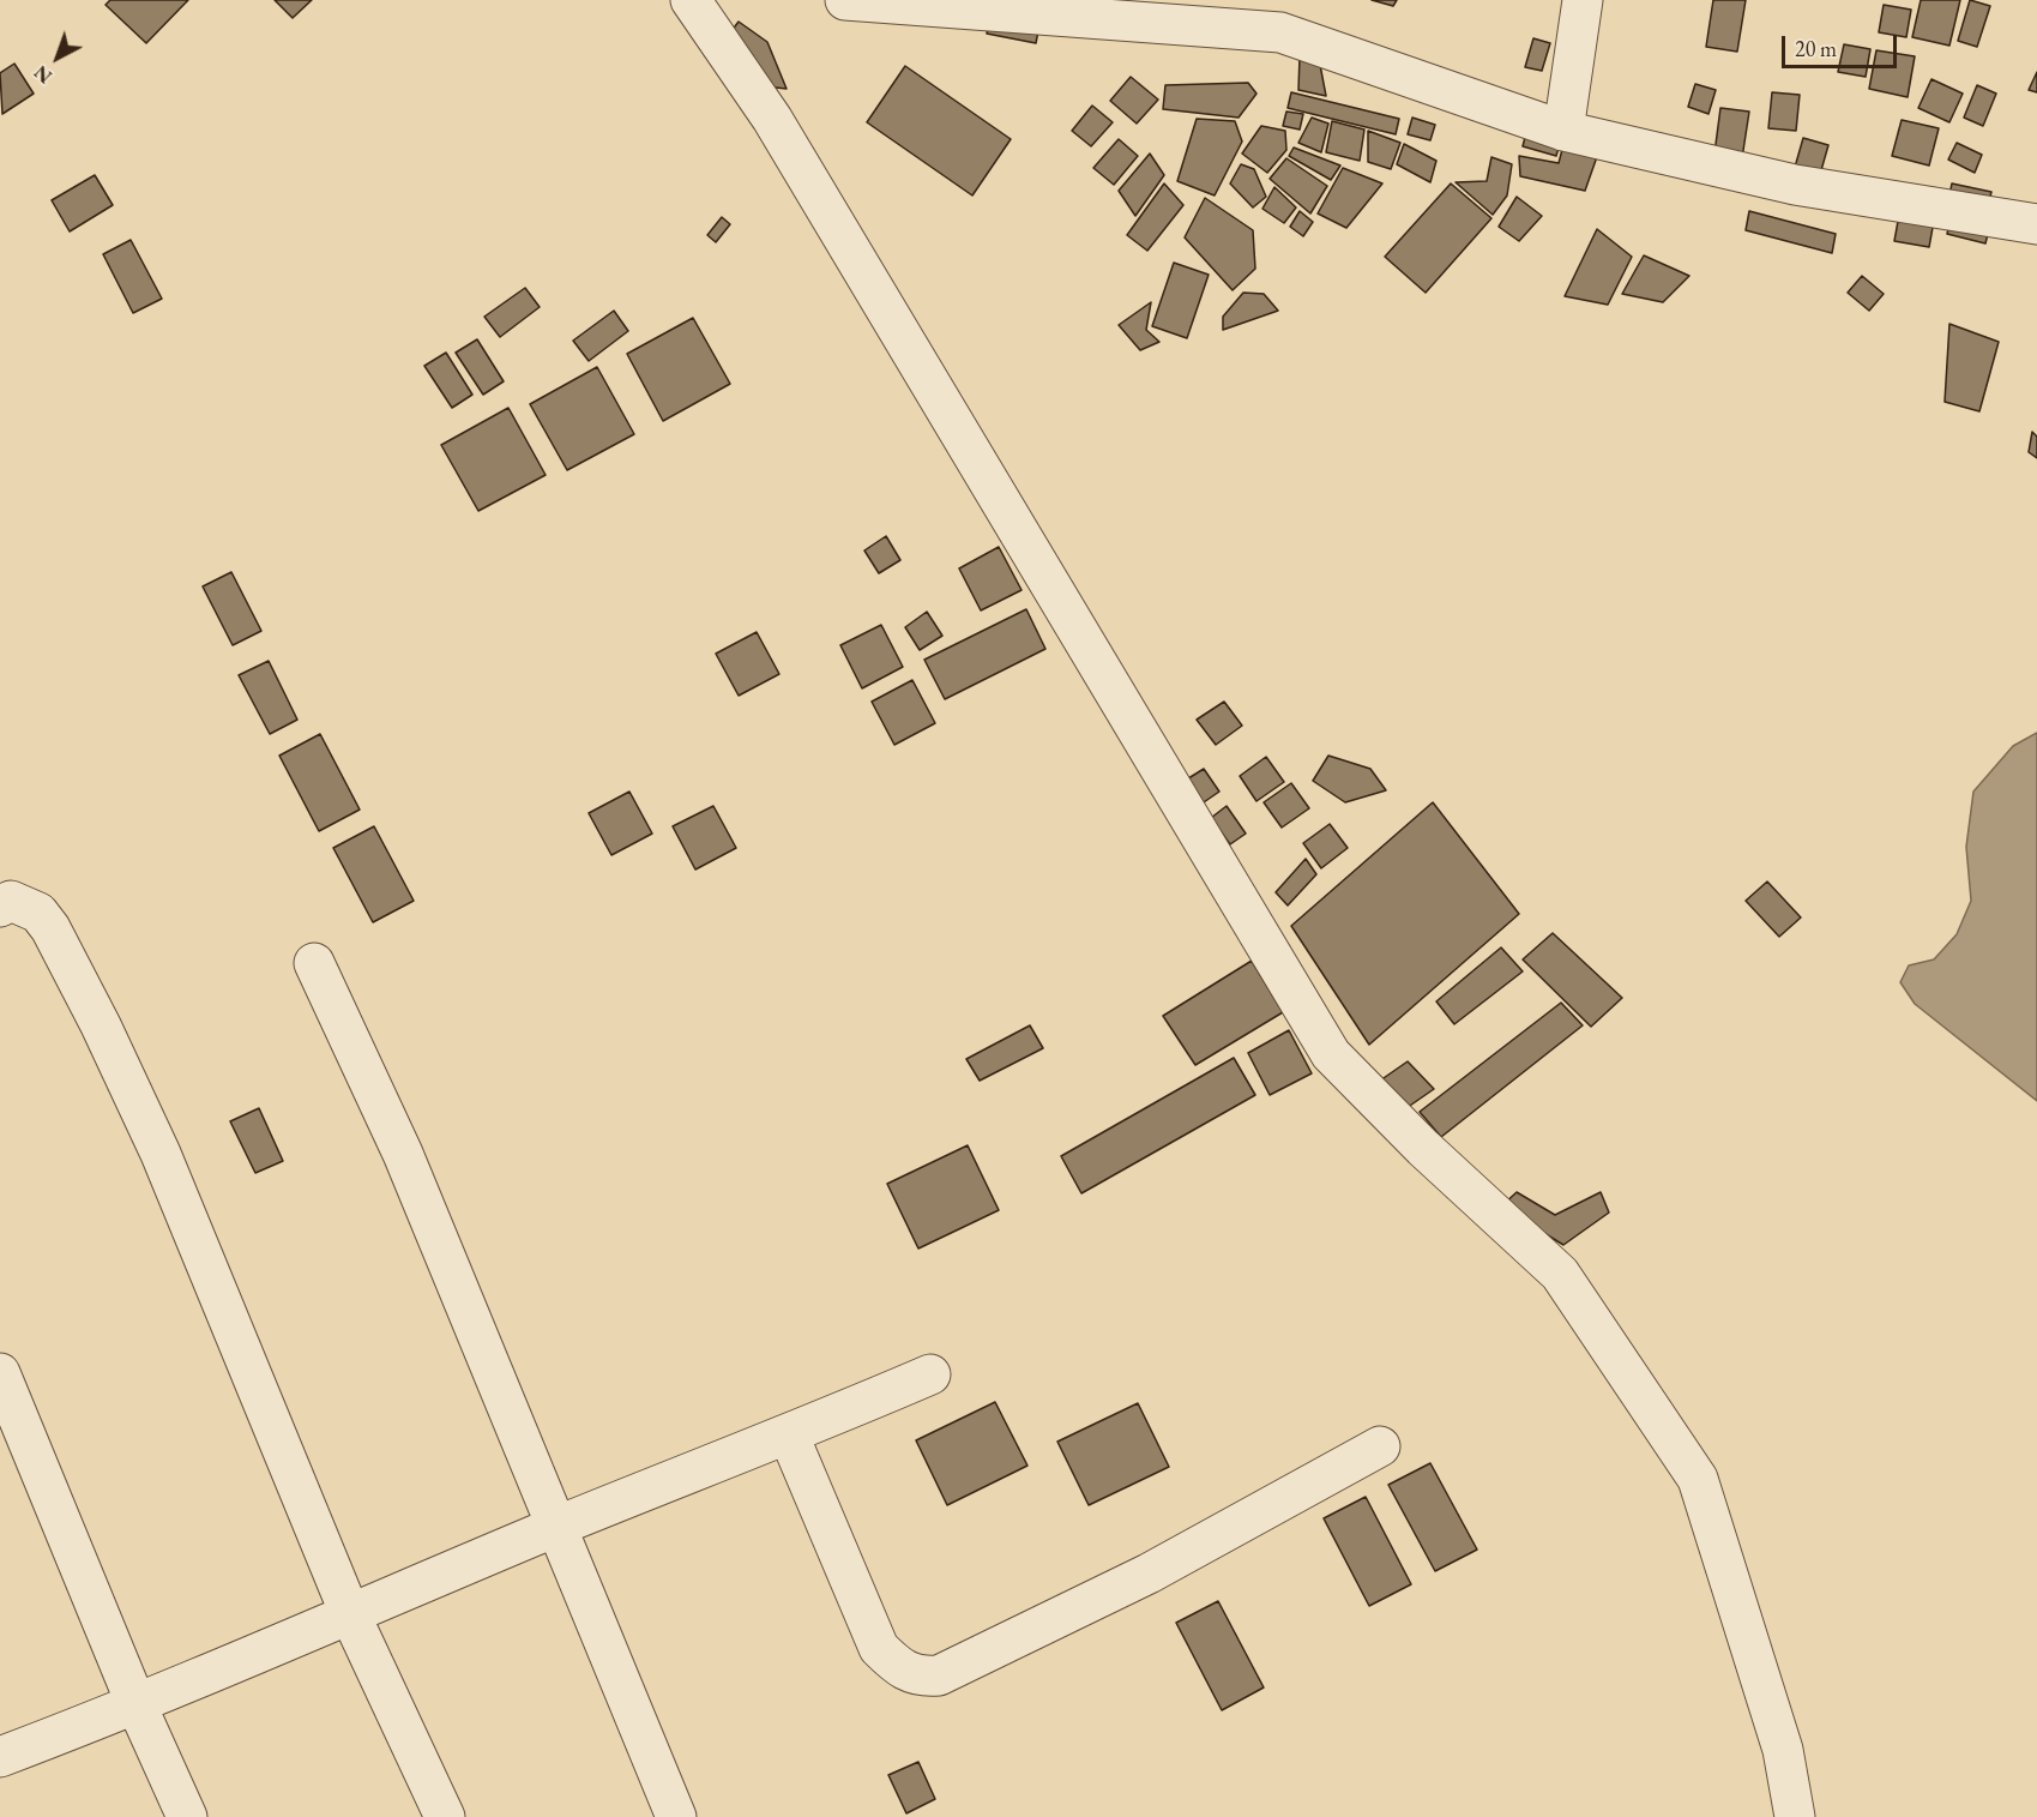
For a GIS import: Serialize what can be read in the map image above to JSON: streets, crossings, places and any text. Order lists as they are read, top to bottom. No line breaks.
{"scale_bar":"20 m","north":"bottom left"}
